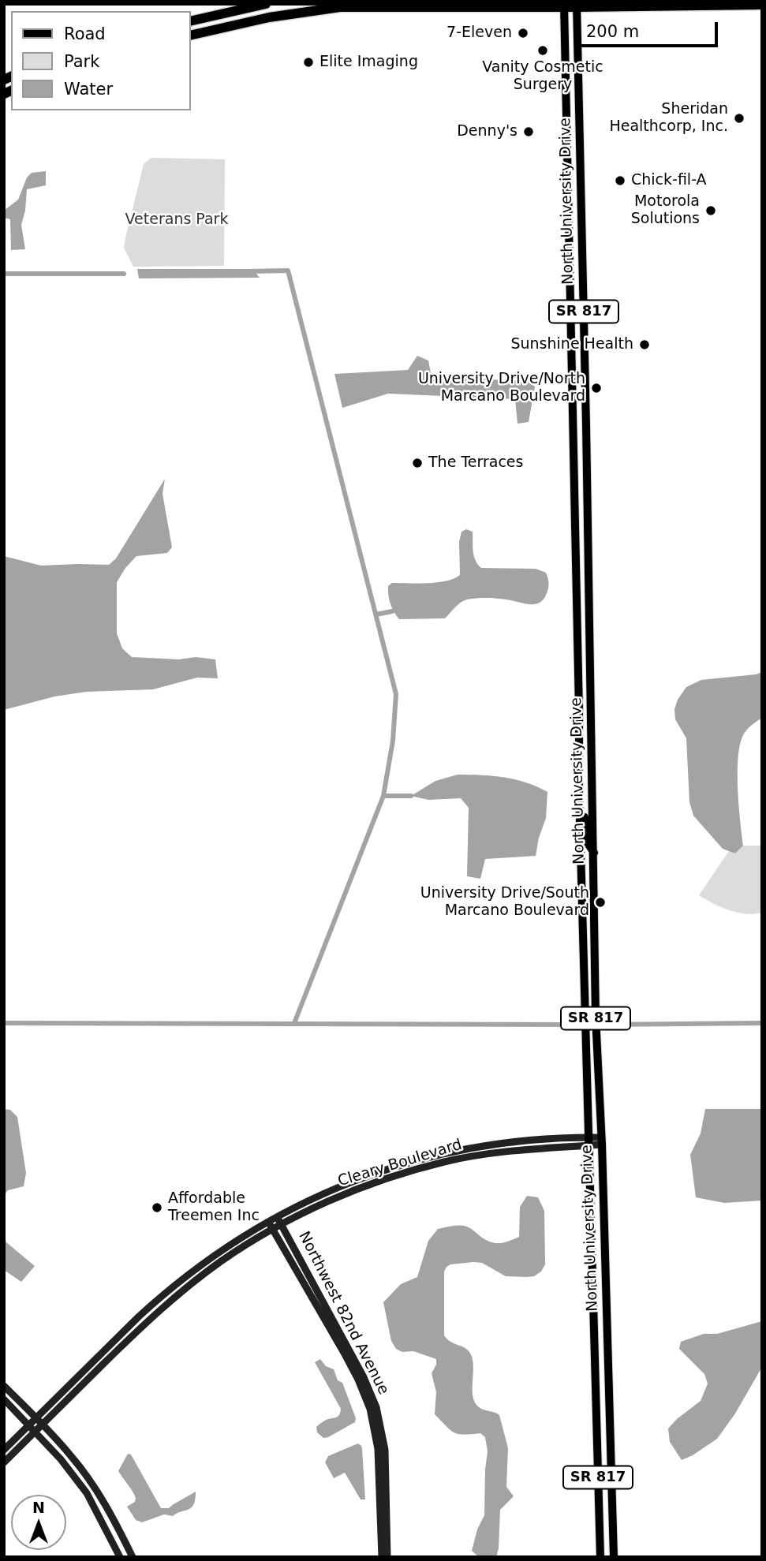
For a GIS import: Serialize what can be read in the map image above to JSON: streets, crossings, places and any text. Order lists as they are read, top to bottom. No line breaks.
{"streets":{"main road":["North University Drive","SR 817"],"street":["Cleary Boulevard","Northwest 82nd Avenue"]},"crossings":[["North University Drive","Cleary Boulevard"],["Cleary Boulevard","Northwest 82nd Avenue"]],"parks":["Veterans Park"],"places":["7-Eleven","Vanity Cosmetic Surgery","Elite Imaging","Sheridan Healthcorp, Inc.","Denny's","Chick-fil-A","Motorola Solutions","Sunshine Health","University Drive/North Marcano Boulevard","The Terraces","University Drive/South Marcano Boulevard","Affordable Treemen Inc"],"legend":["Road","Park","Water"],"scale_bar":"200 m","north":"top"}
